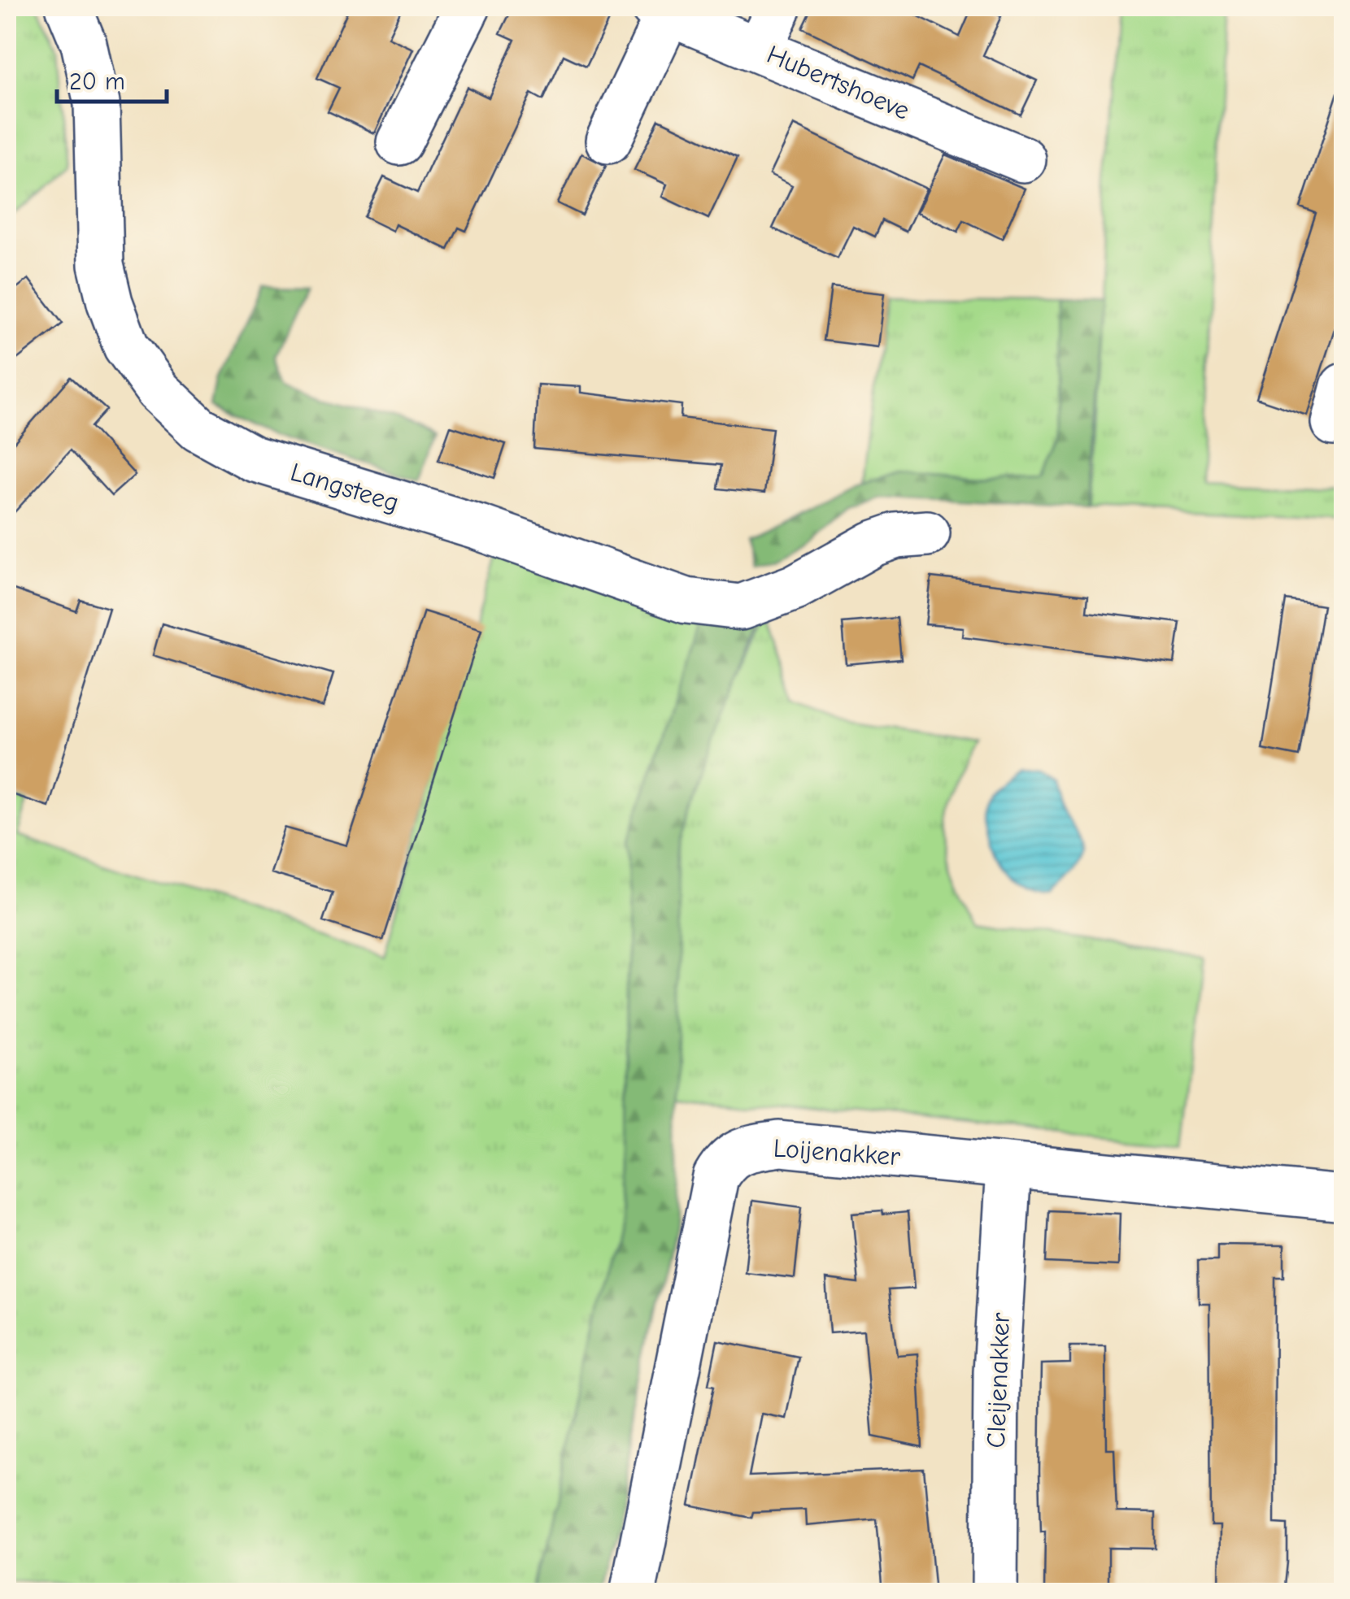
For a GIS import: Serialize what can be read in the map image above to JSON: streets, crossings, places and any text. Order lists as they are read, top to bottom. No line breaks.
{"streets":{"street":["Hubertshoeve","Langsteeg","Loijenakker","Cleijenakker"]},"crossings":[["Loijenakker","Cleijenakker"]],"scale_bar":"20 m"}
